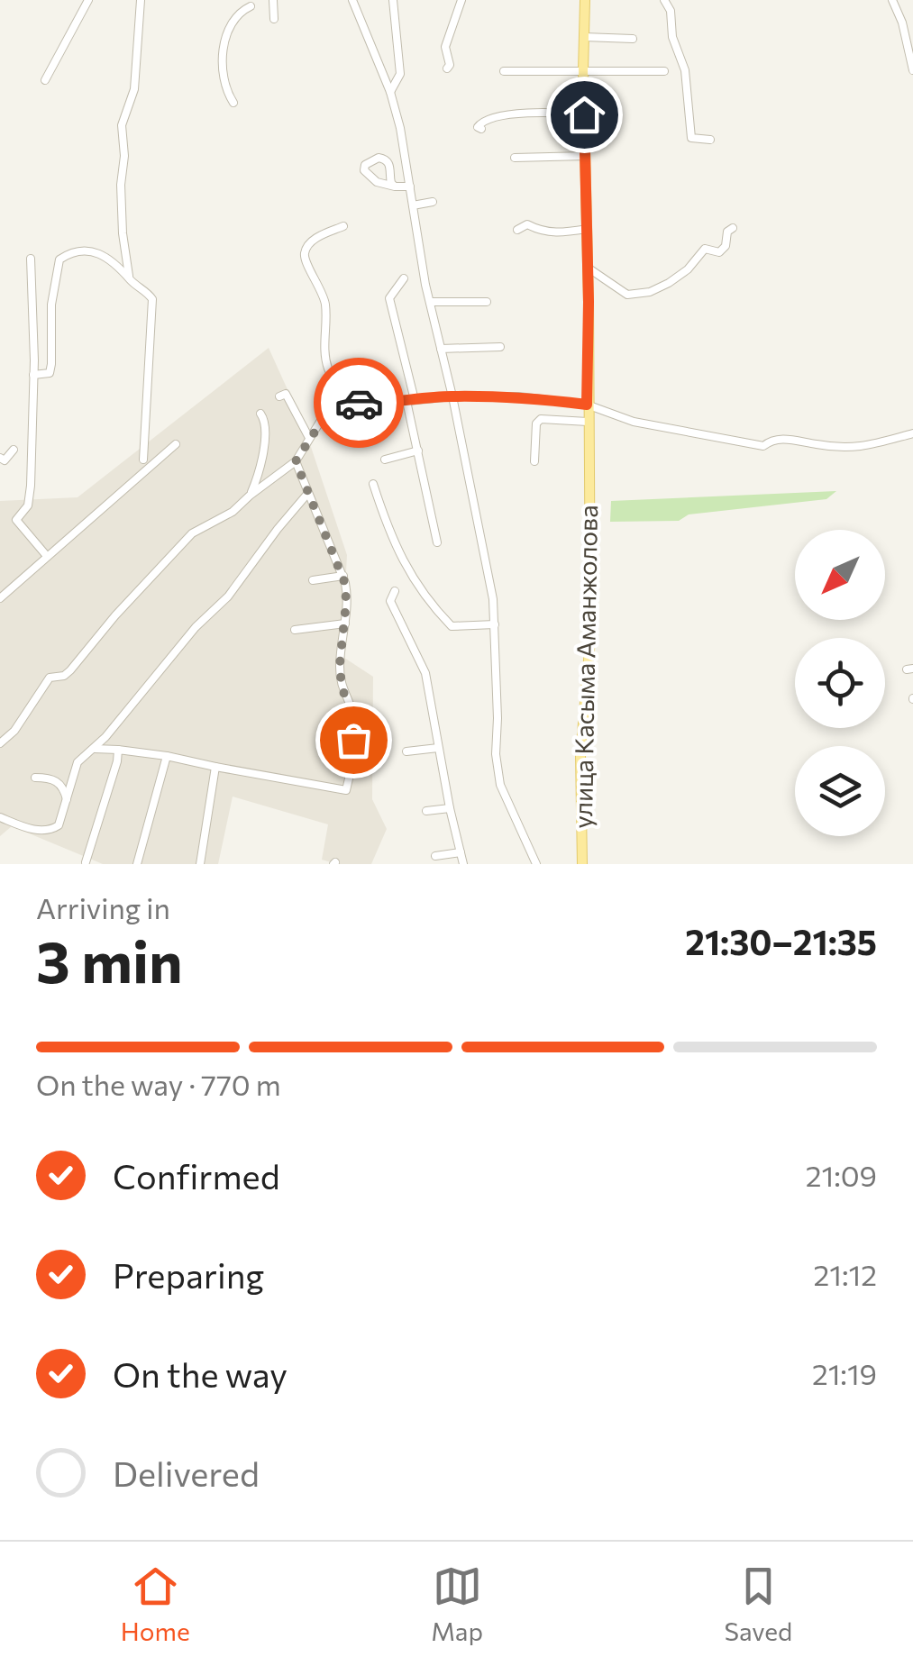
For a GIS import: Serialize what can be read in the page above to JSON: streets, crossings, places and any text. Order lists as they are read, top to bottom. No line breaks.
{"streets":{"main road":["улица Касыма Аманжолова"]},"north":"bottom left","page":{"heading":["3 min","Arriving in","21:30–21:35"],"bar":"On the way · 770 m","list":[["Confirmed","21:09"],["Preparing","21:12"],["On the way","21:19"],"Delivered"],"tabs":["Home","Map","Saved"]}}
